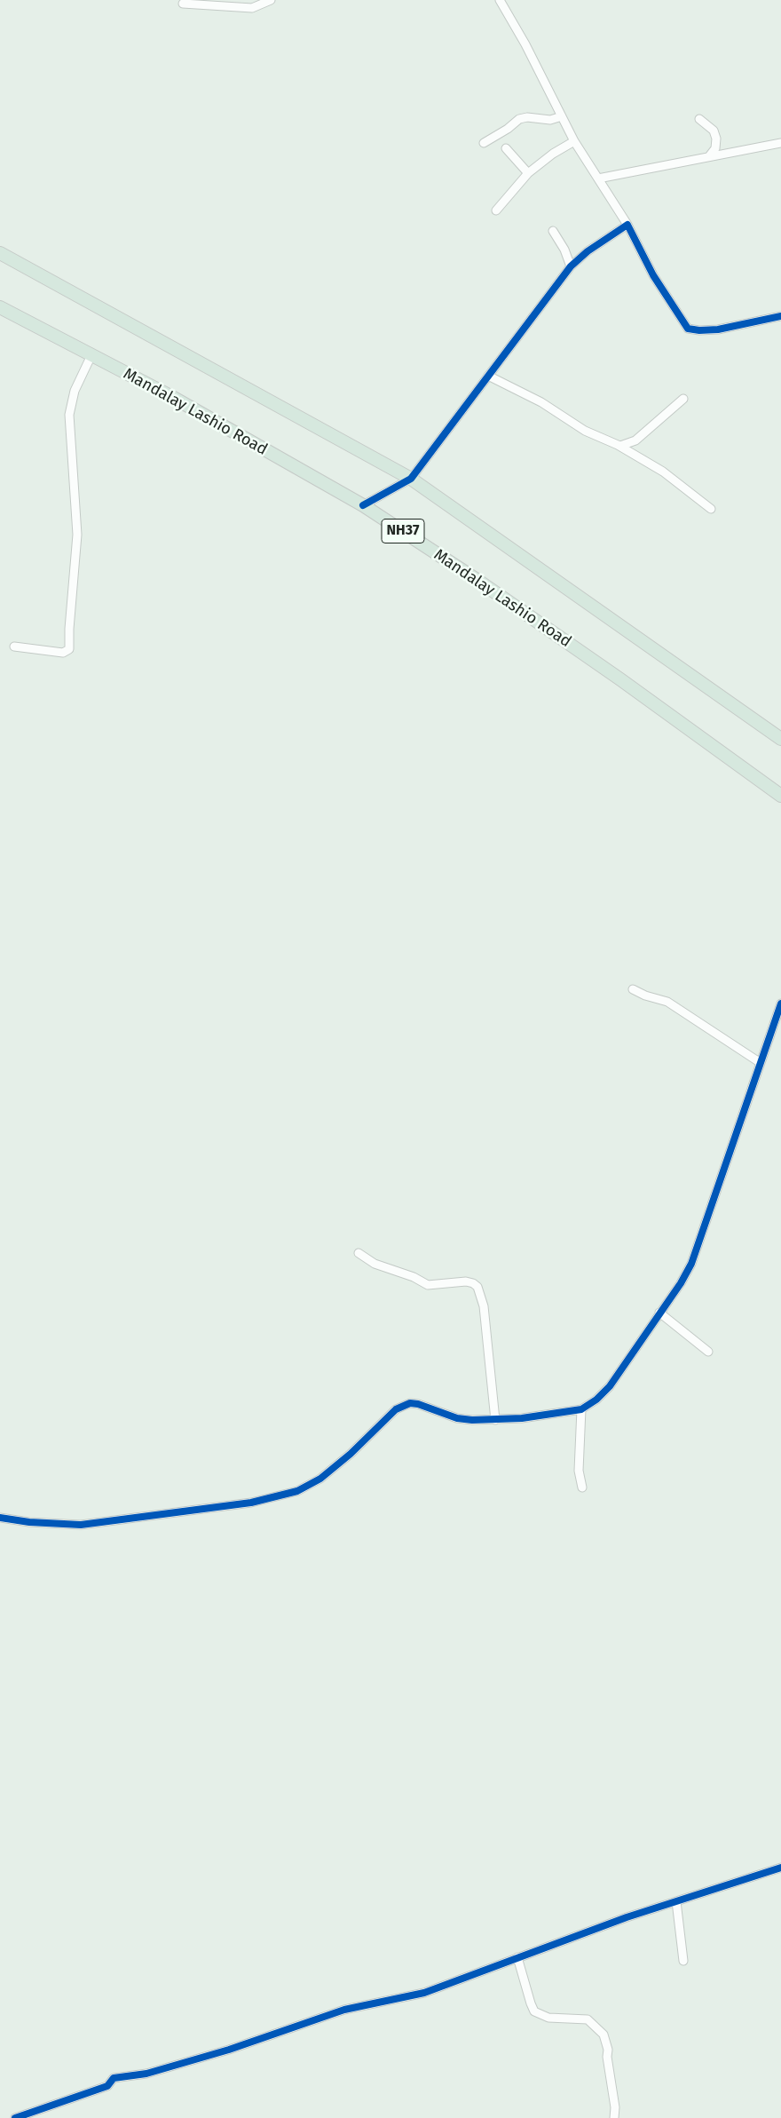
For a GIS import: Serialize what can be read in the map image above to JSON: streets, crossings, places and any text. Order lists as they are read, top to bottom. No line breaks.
{"streets":{"highway":["Mandalay Lashio Road","NH37"]}}
